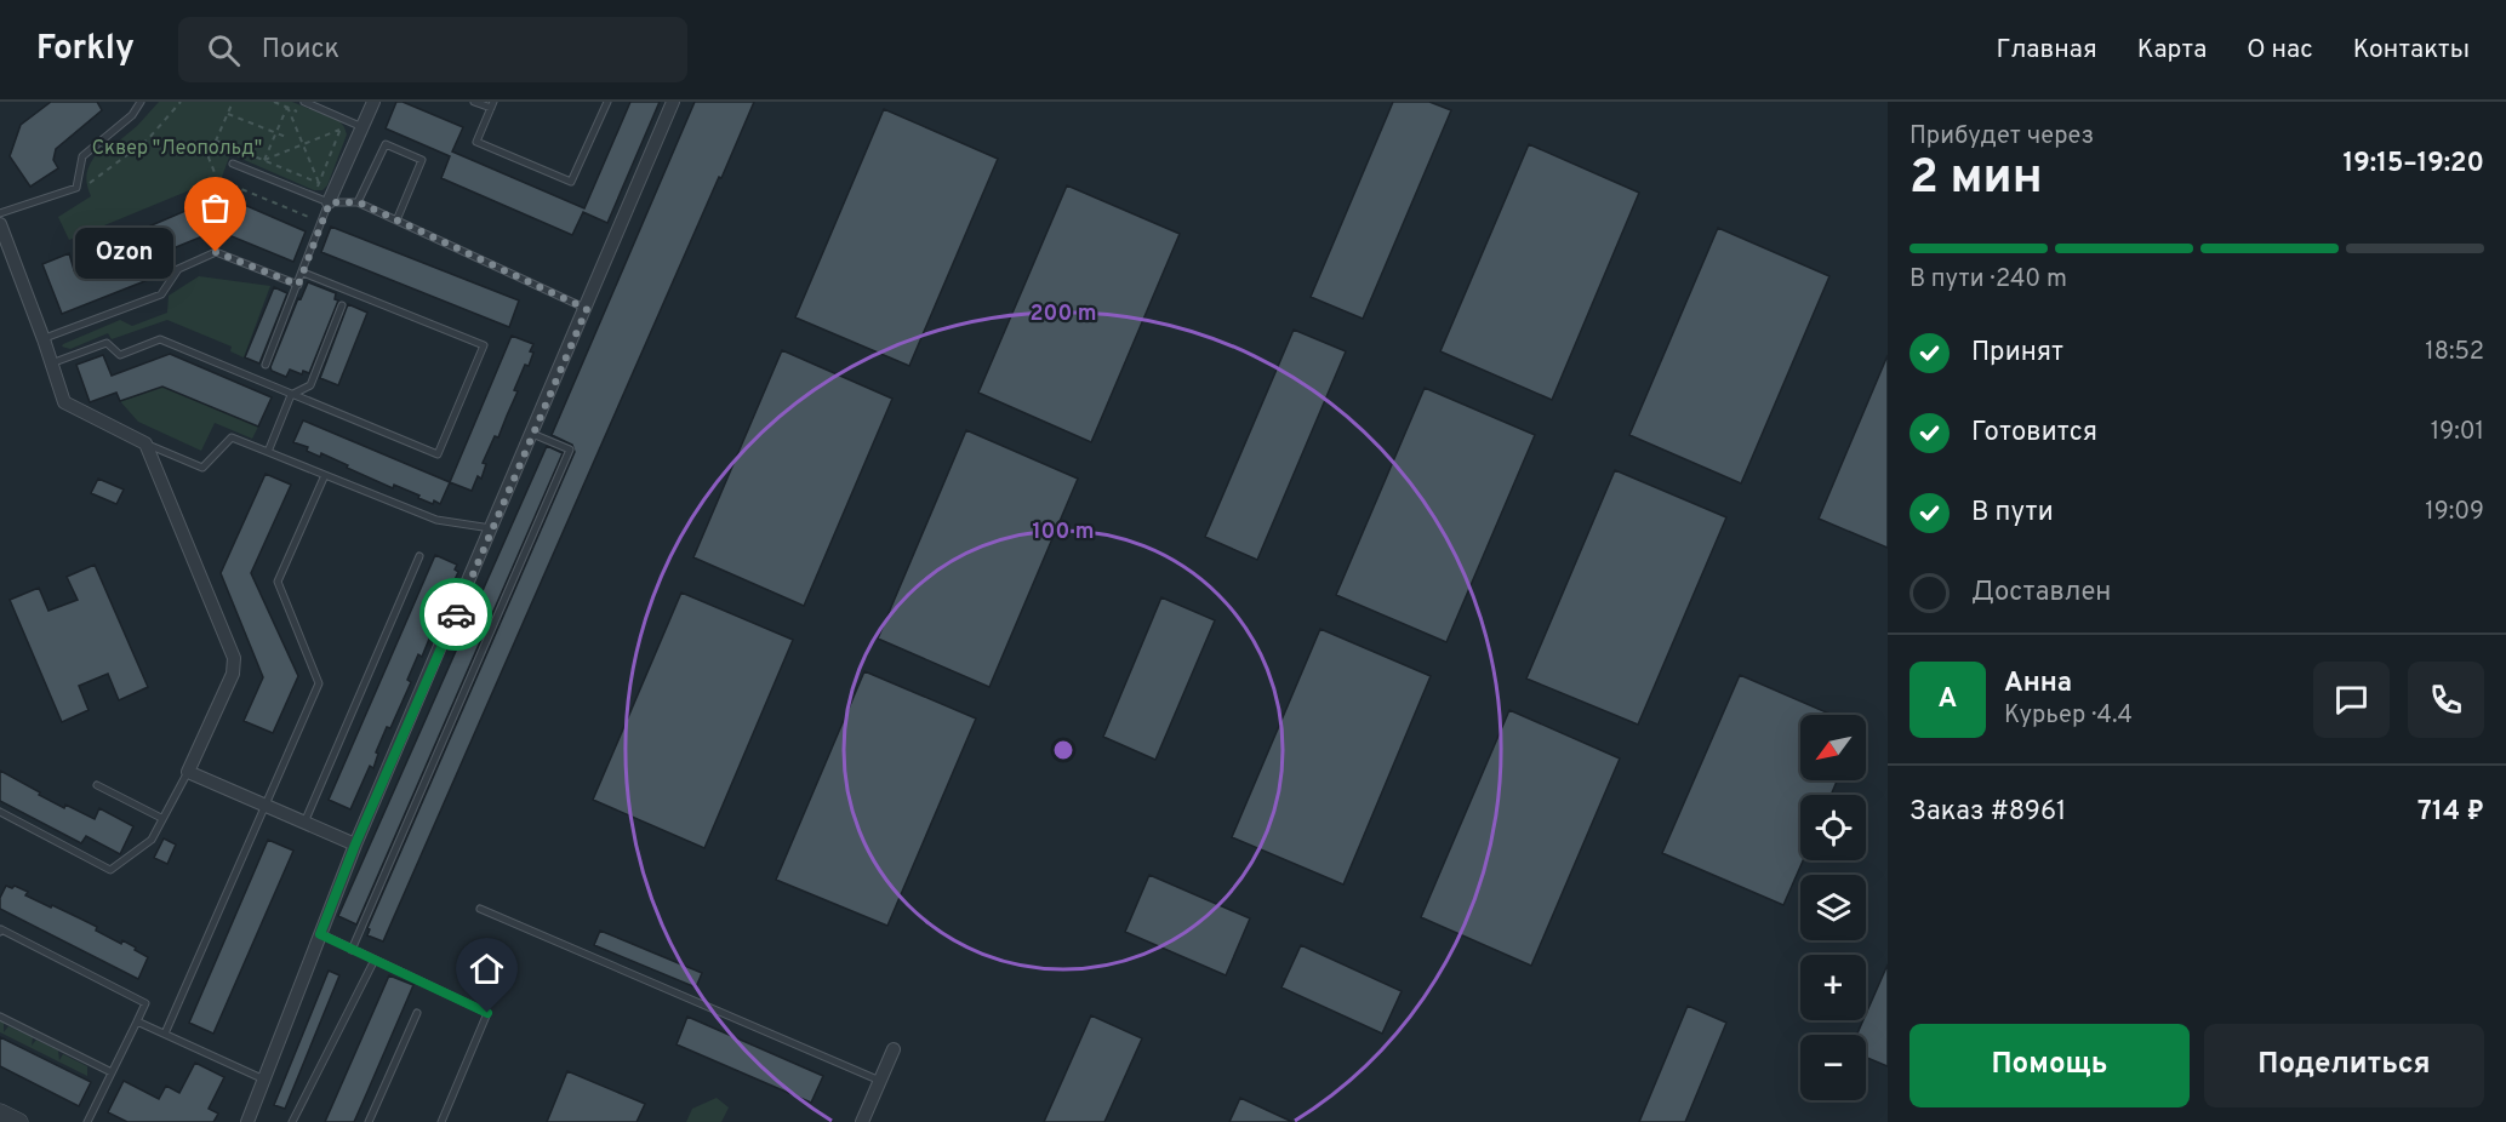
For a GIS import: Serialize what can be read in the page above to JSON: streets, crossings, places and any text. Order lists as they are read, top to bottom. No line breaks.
{"parks":["Сквер \"Леопольд\""],"places":["Ozon"],"north":"bottom left","page":{"header":"Forkly","search":"Поиск","nav":["Главная","Карта","О нас","Контакты"],"heading":["2 мин","Прибудет через","19:15–19:20"],"panel":["Анна","Курьер · 4.4","Заказ #8961","714 ₽"],"bar":"В пути · 240 m","bubble":"Ozon","list":[["Принят","18:52"],["Готовится","19:01"],["В пути","19:09"],"Доставлен"],"round":"А","map_buttons":["+","−"],"buttons":["Помощь","Поделиться"]},"rings":["200 m","100 m"]}
